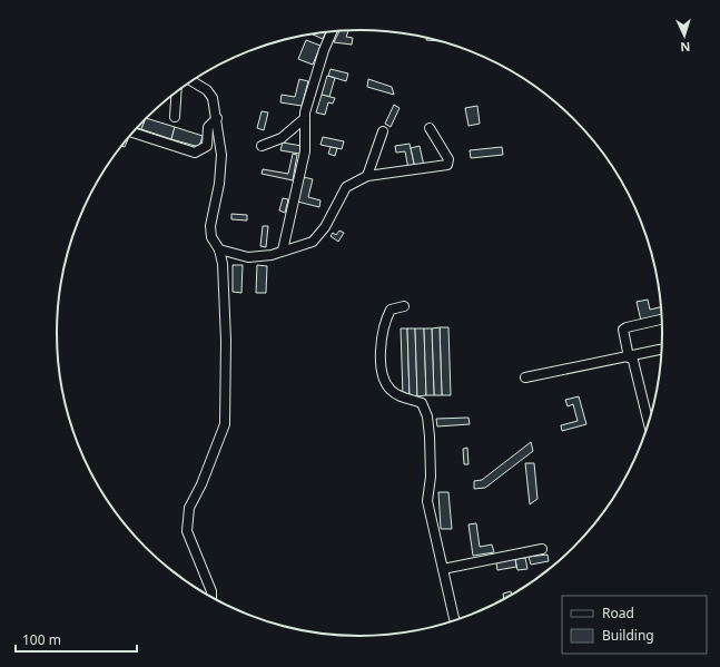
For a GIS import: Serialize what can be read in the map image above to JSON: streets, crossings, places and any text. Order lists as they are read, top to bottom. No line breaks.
{"legend":["Road","Building"],"scale_bar":"100 m","north":"bottom"}
